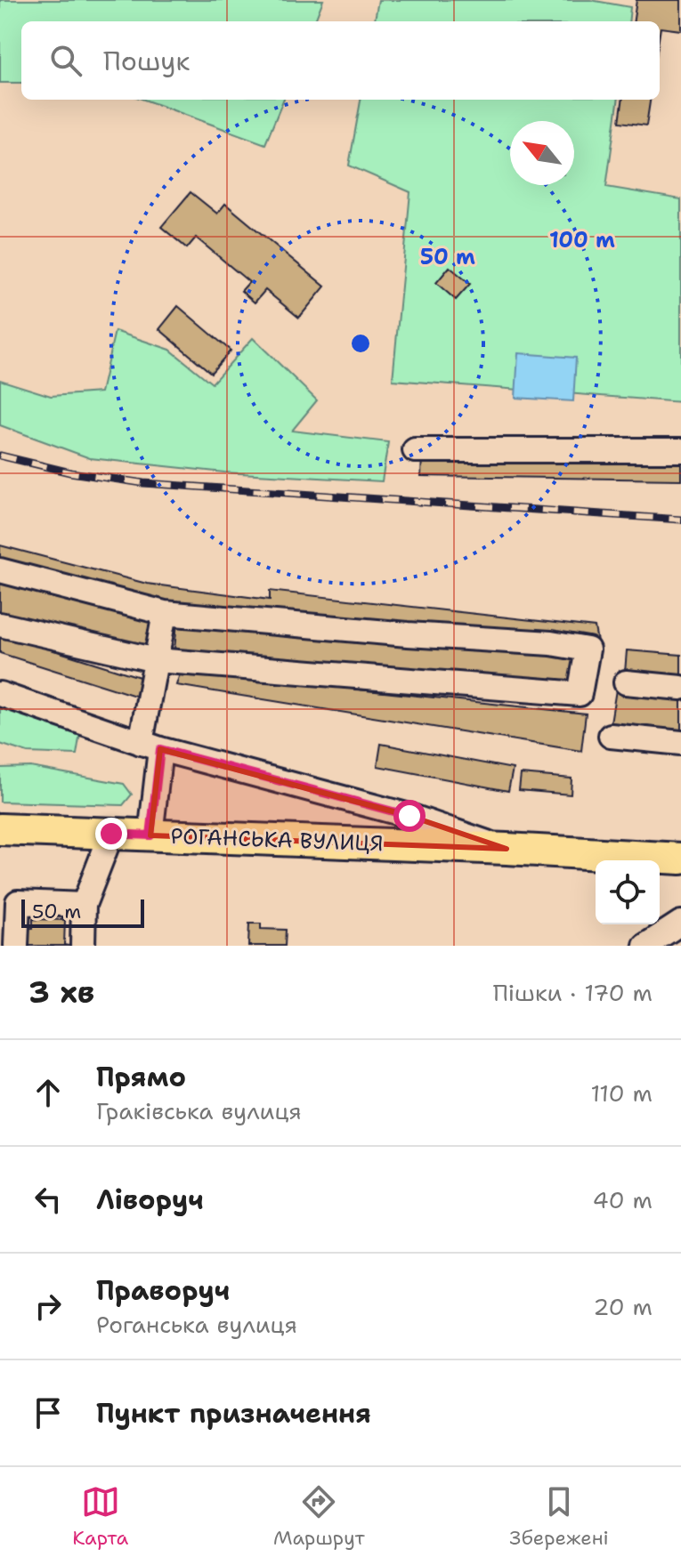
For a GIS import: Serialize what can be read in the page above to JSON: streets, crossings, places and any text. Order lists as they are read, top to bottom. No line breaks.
{"streets":{"main road":["РОГАНСЬКА ВУЛИЦЯ"]},"scale_bar":"50 m","north":"top left","page":{"search":"Пошук","scale":"50 m","heading":["3 хв","Пішки · 170 m"],"list":[["Прямо","Граківська вулиця","110 m"],["Ліворуч","40 m"],["Праворуч","Роганська вулиця","20 m"],"Пункт призначення"],"nav":["Карта","Маршрут","Збережені"]},"rings":["100 m","50 m"]}
